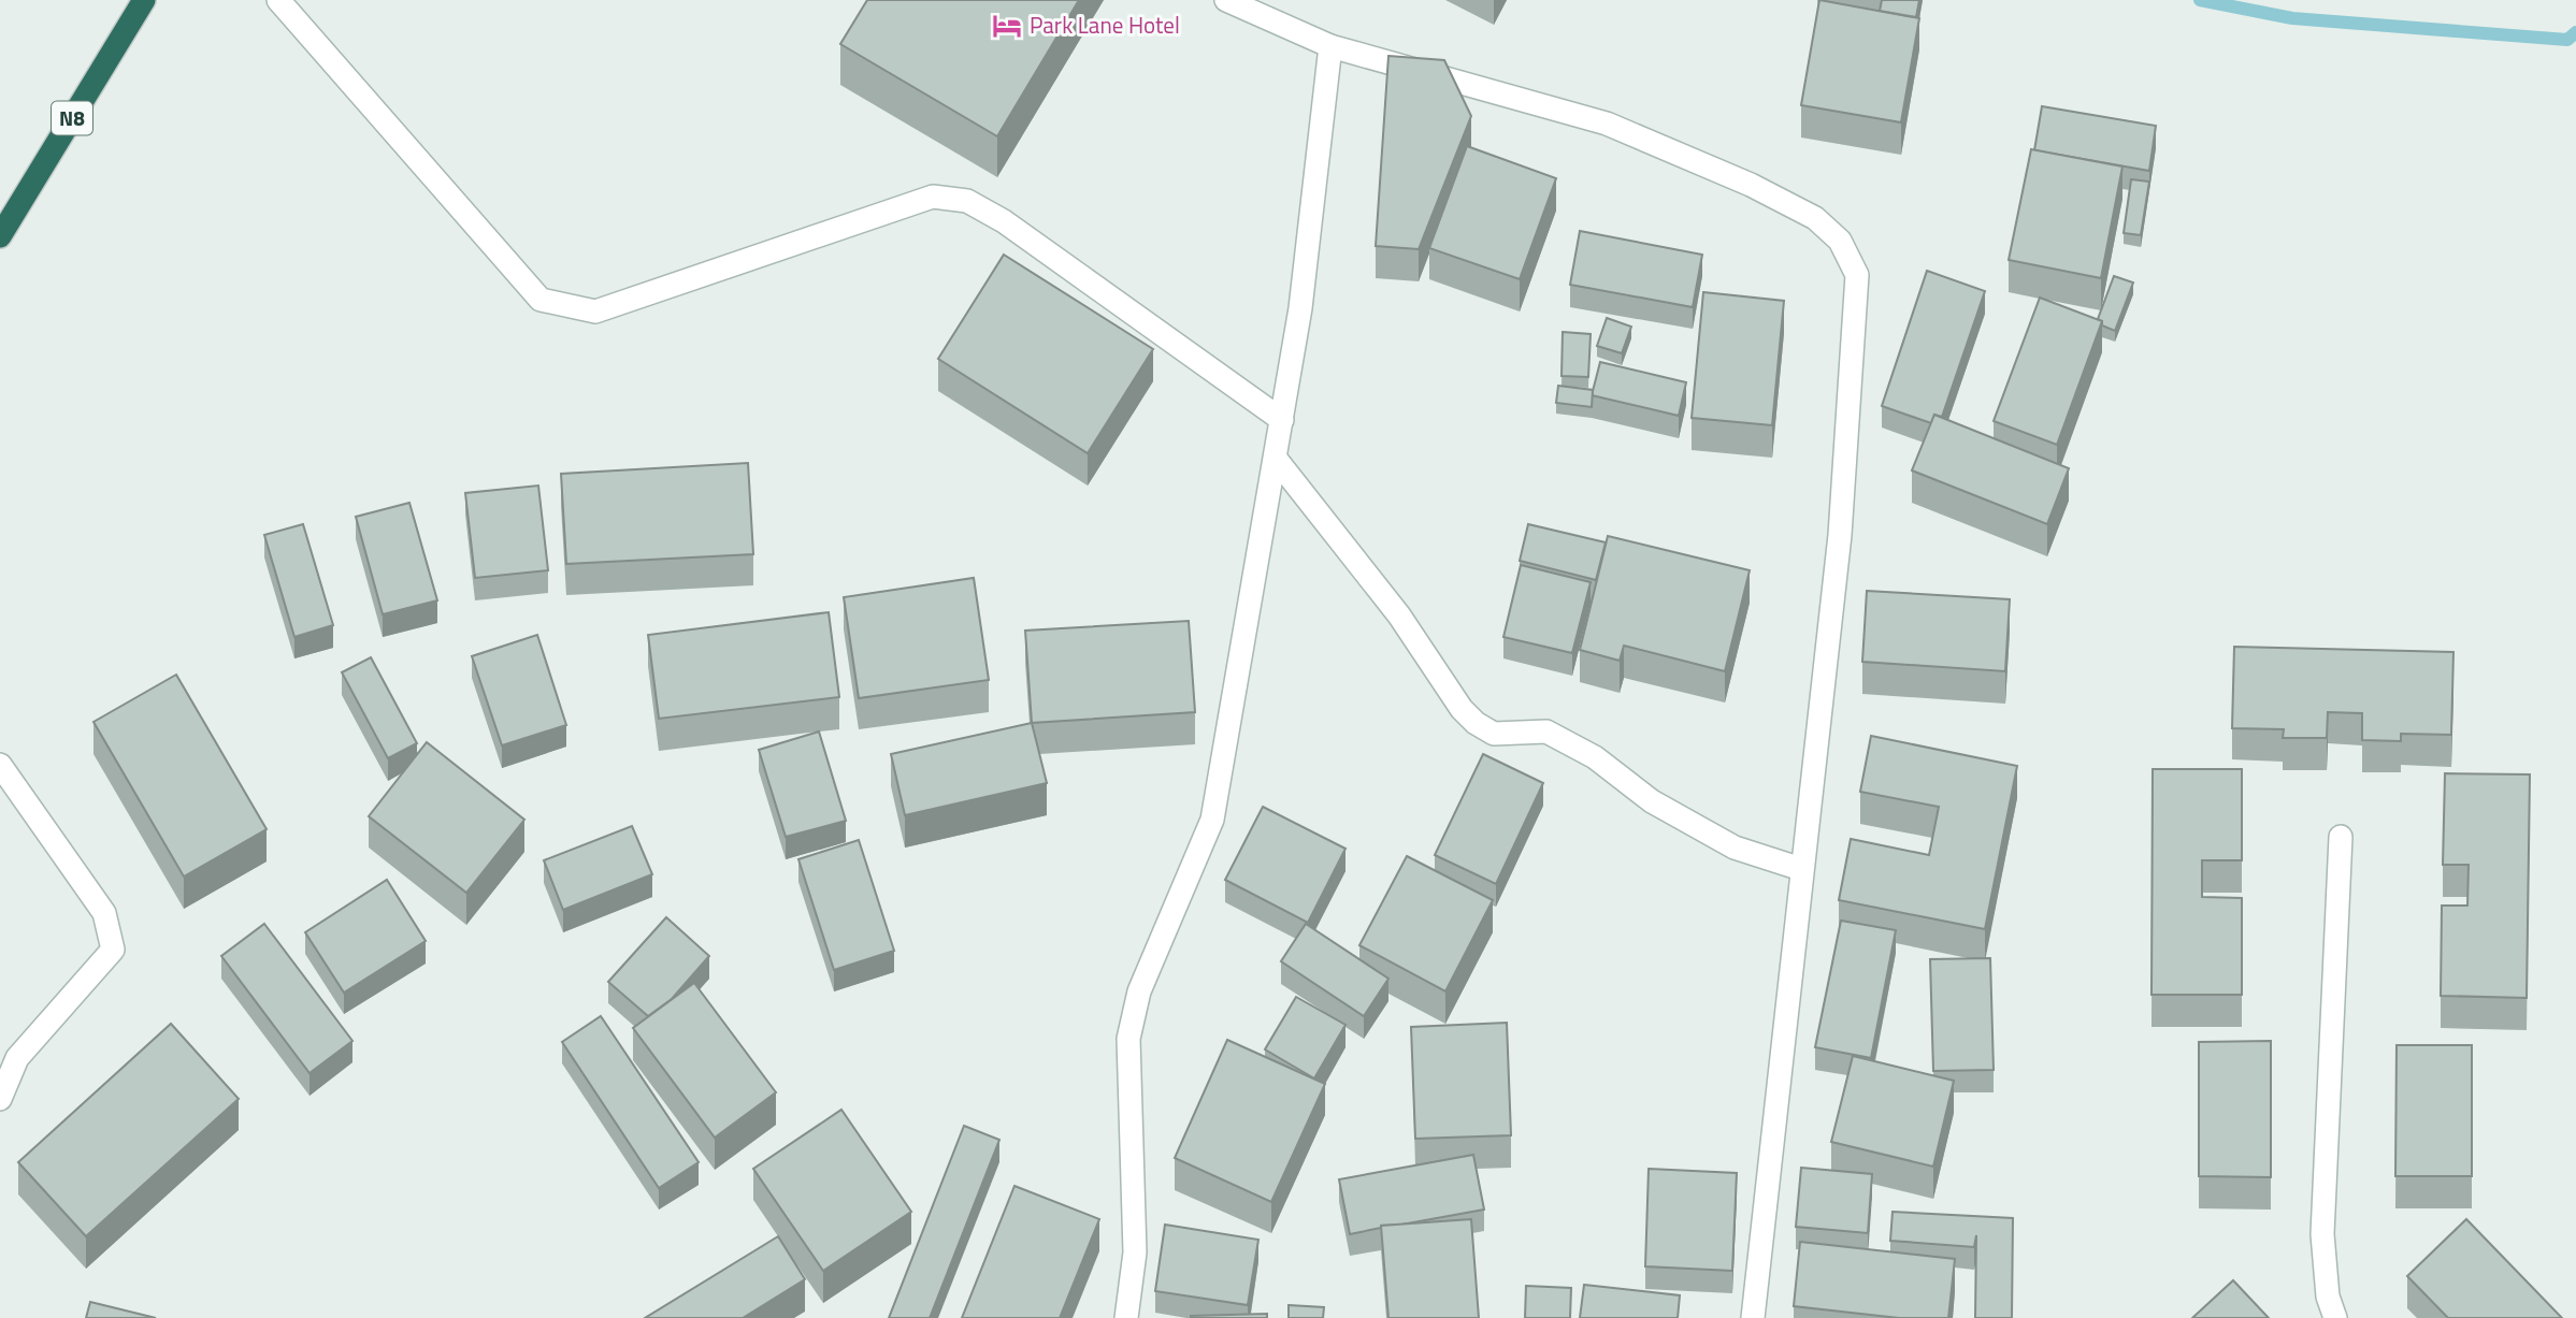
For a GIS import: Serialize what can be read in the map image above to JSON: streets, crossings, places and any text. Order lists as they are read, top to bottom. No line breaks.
{"streets":{"highway":["N8"]},"places":{"hotel":["Park Lane Hotel"]}}
